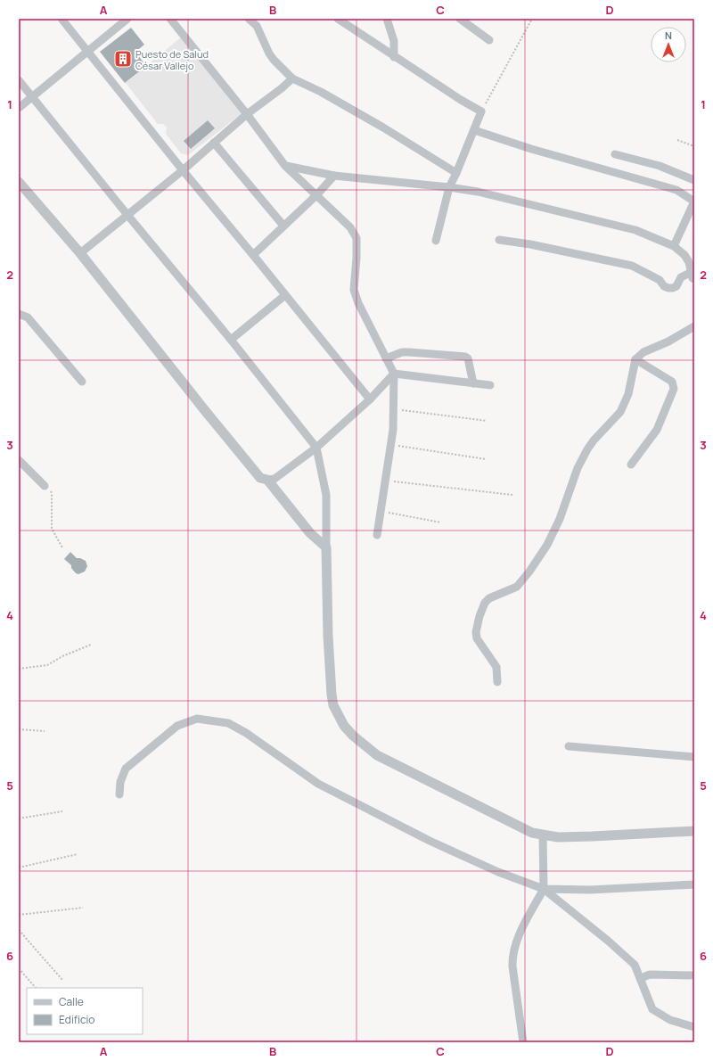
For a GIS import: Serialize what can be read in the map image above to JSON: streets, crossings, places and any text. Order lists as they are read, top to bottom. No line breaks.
{"places":{"building":["Puesto de Salud César Vallejo"]},"legend":["Calle","Edificio"],"north":"top","grid":{"columns":["A","B","C","D"],"rows":["1","2","3","4","5","6"]}}
